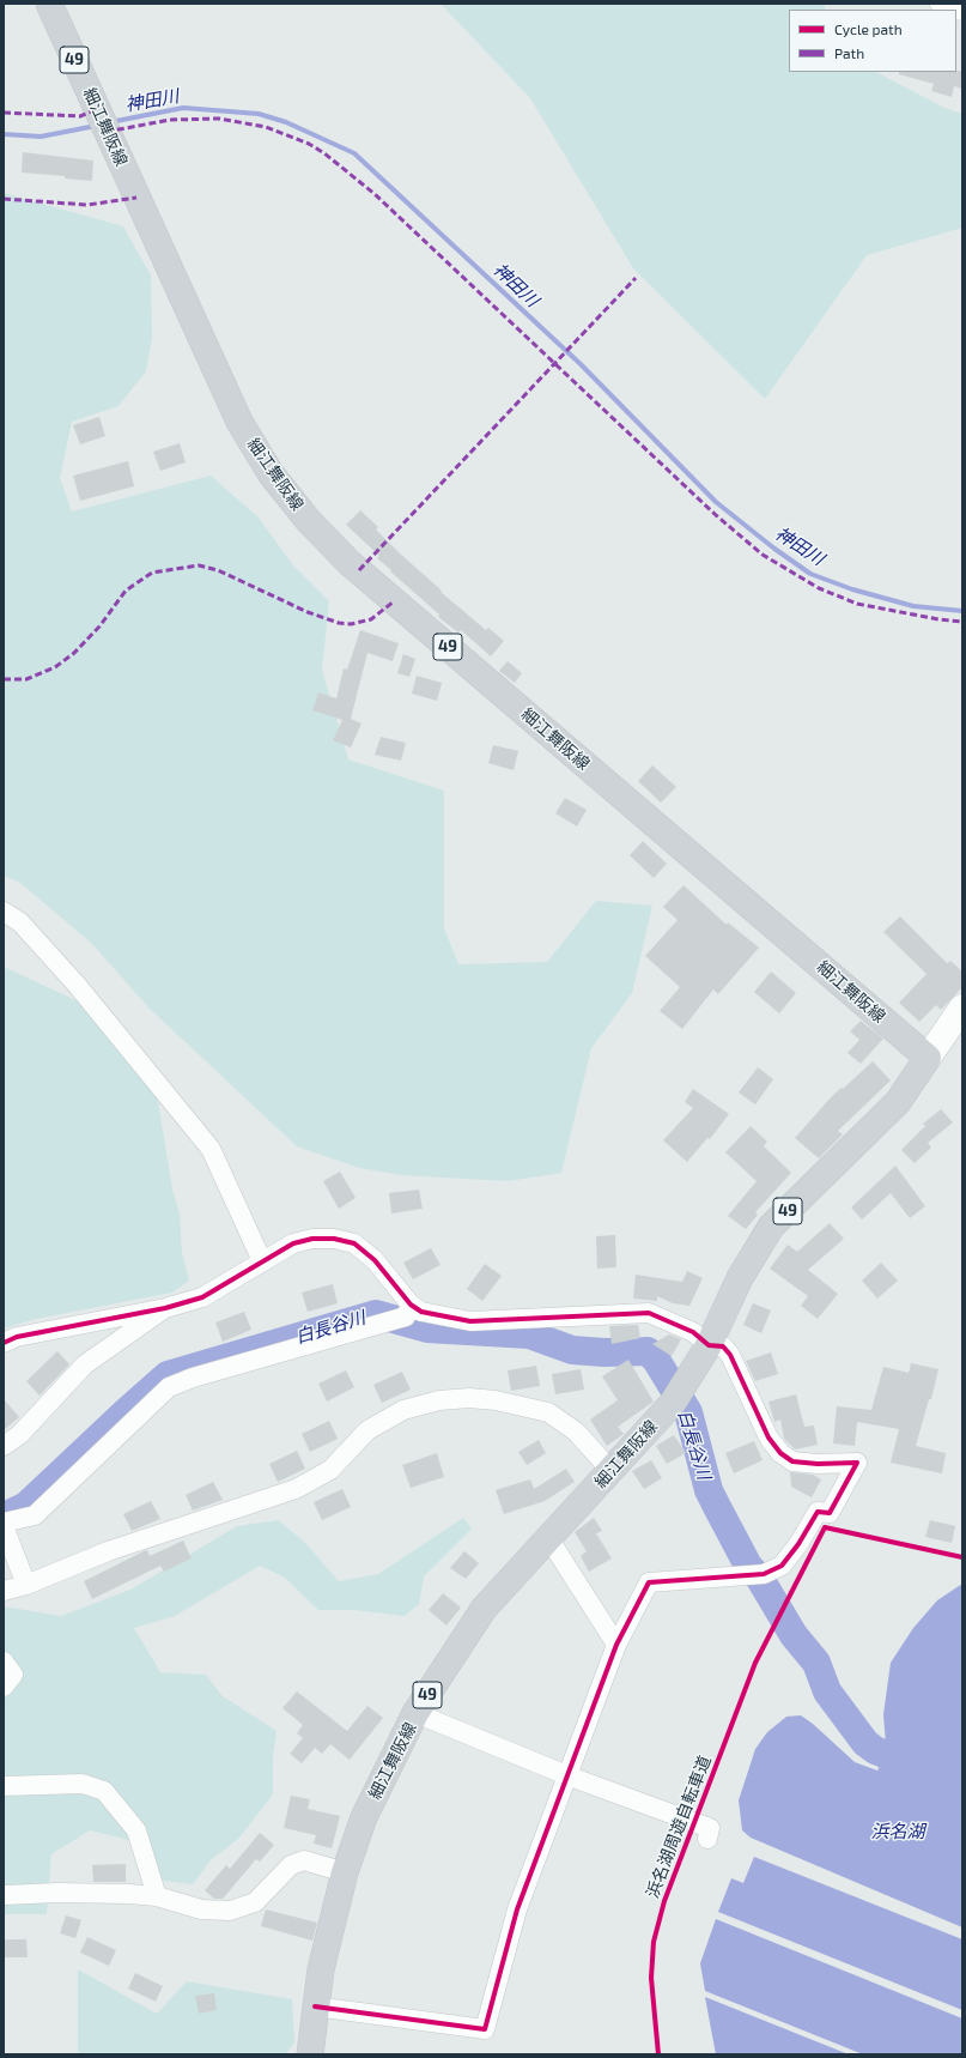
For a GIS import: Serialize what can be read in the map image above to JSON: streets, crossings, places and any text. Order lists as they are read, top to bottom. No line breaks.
{"streets":{"main road":["49","細江舞阪線"],"cycle path":["浜名湖周遊自転車道"]},"water":["神田川","白長谷川","浜名湖"],"legend":["Cycle path","Path"]}
